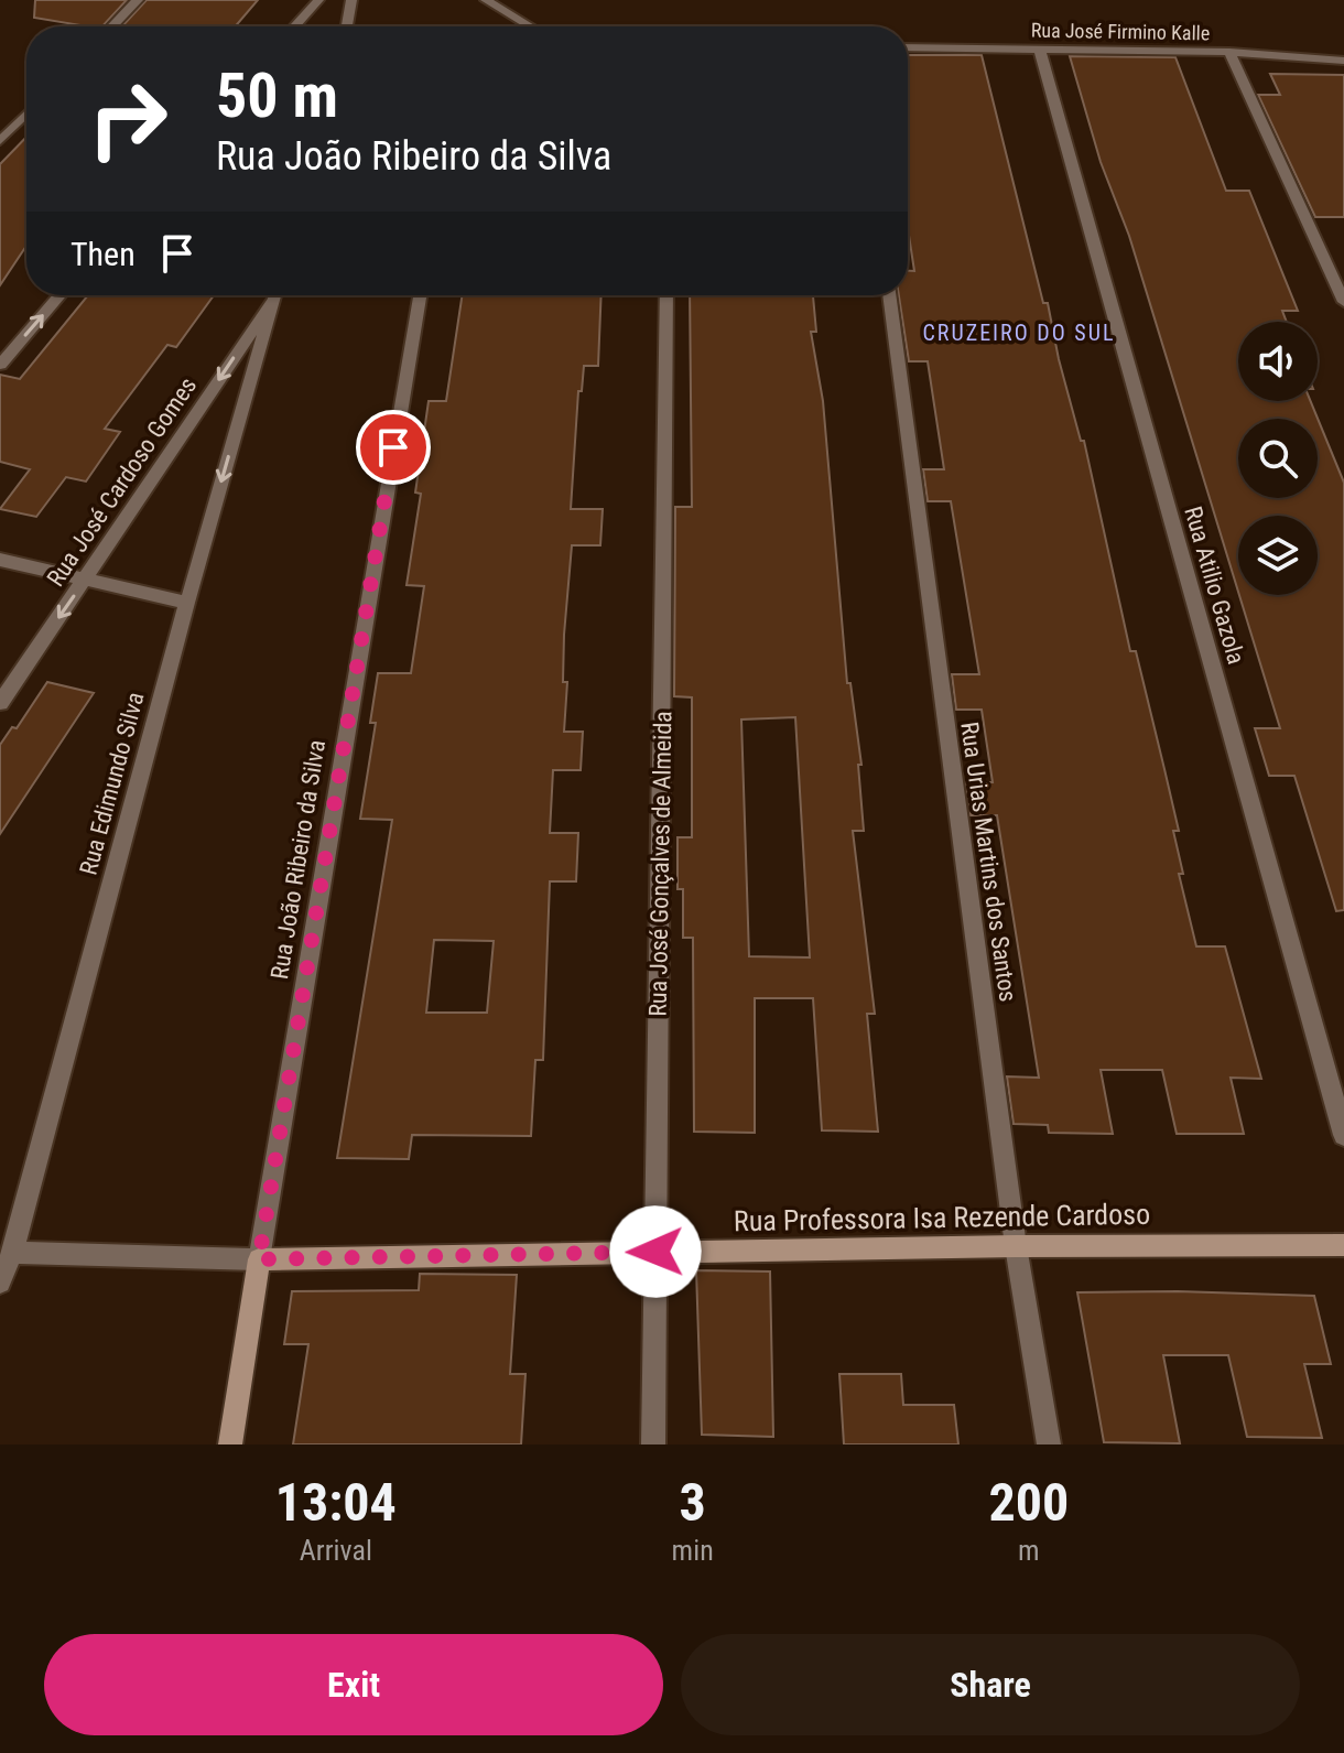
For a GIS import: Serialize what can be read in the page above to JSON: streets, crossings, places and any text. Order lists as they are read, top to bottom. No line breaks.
{"streets":{"street":["Rua José Firmino Kalle","Rua José Cardoso Gomes","Rua Atilio Gazola","Rua Edimundo Silva","Rua João Ribeiro da Silva","Rua Urias Martins dos Santos","Rua José Gonçalves de Almeida","Rua Professora Isa Rezende Cardoso"]},"crossings":[["Rua José Firmino Kalle","Rua Atilio Gazola"],["Rua Edimundo Silva","Rua Professora Isa Rezende Cardoso"],["Rua João Ribeiro da Silva","Rua Professora Isa Rezende Cardoso"],["Rua Urias Martins dos Santos","Rua Professora Isa Rezende Cardoso"],["Rua José Gonçalves de Almeida","Rua Professora Isa Rezende Cardoso"]],"one_way":["Rua José Cardoso Gomes"],"districts":["CRUZEIRO DO SUL"],"page":{"turn":["50 m","Rua João Ribeiro da Silva"],"then":"Then","eta":["13:04","Arrival","3","min","200","m"],"buttons":["Exit","Share"]}}
